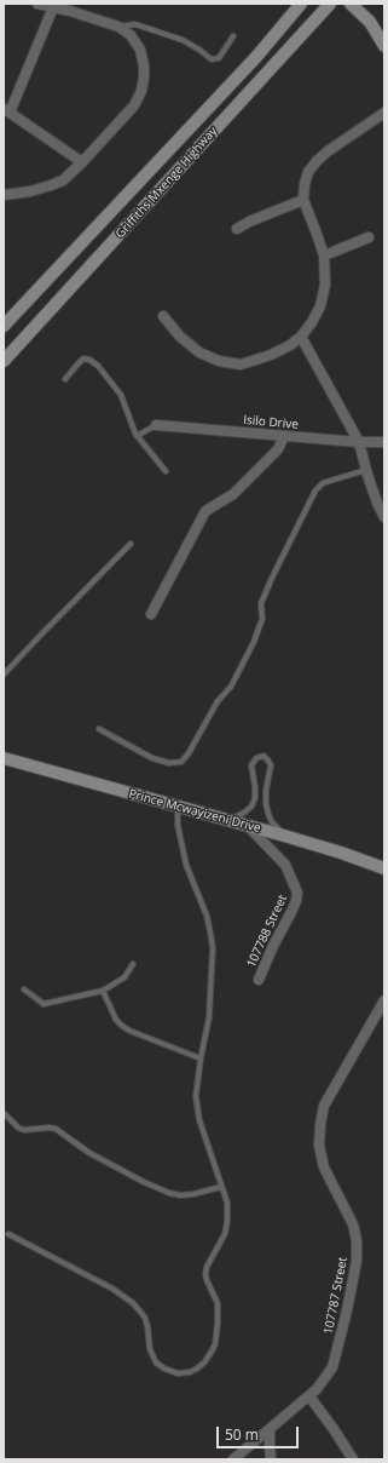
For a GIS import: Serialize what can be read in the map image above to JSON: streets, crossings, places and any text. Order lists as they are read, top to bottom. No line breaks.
{"streets":{"street":["Griffiths Mxenge Highway","Isilo Drive","Prince Mcwayizeni Drive","107788 Street","107787 Street"]},"crossings":[["Prince Mcwayizeni Drive","107788 Street"]],"scale_bar":"50 m"}
